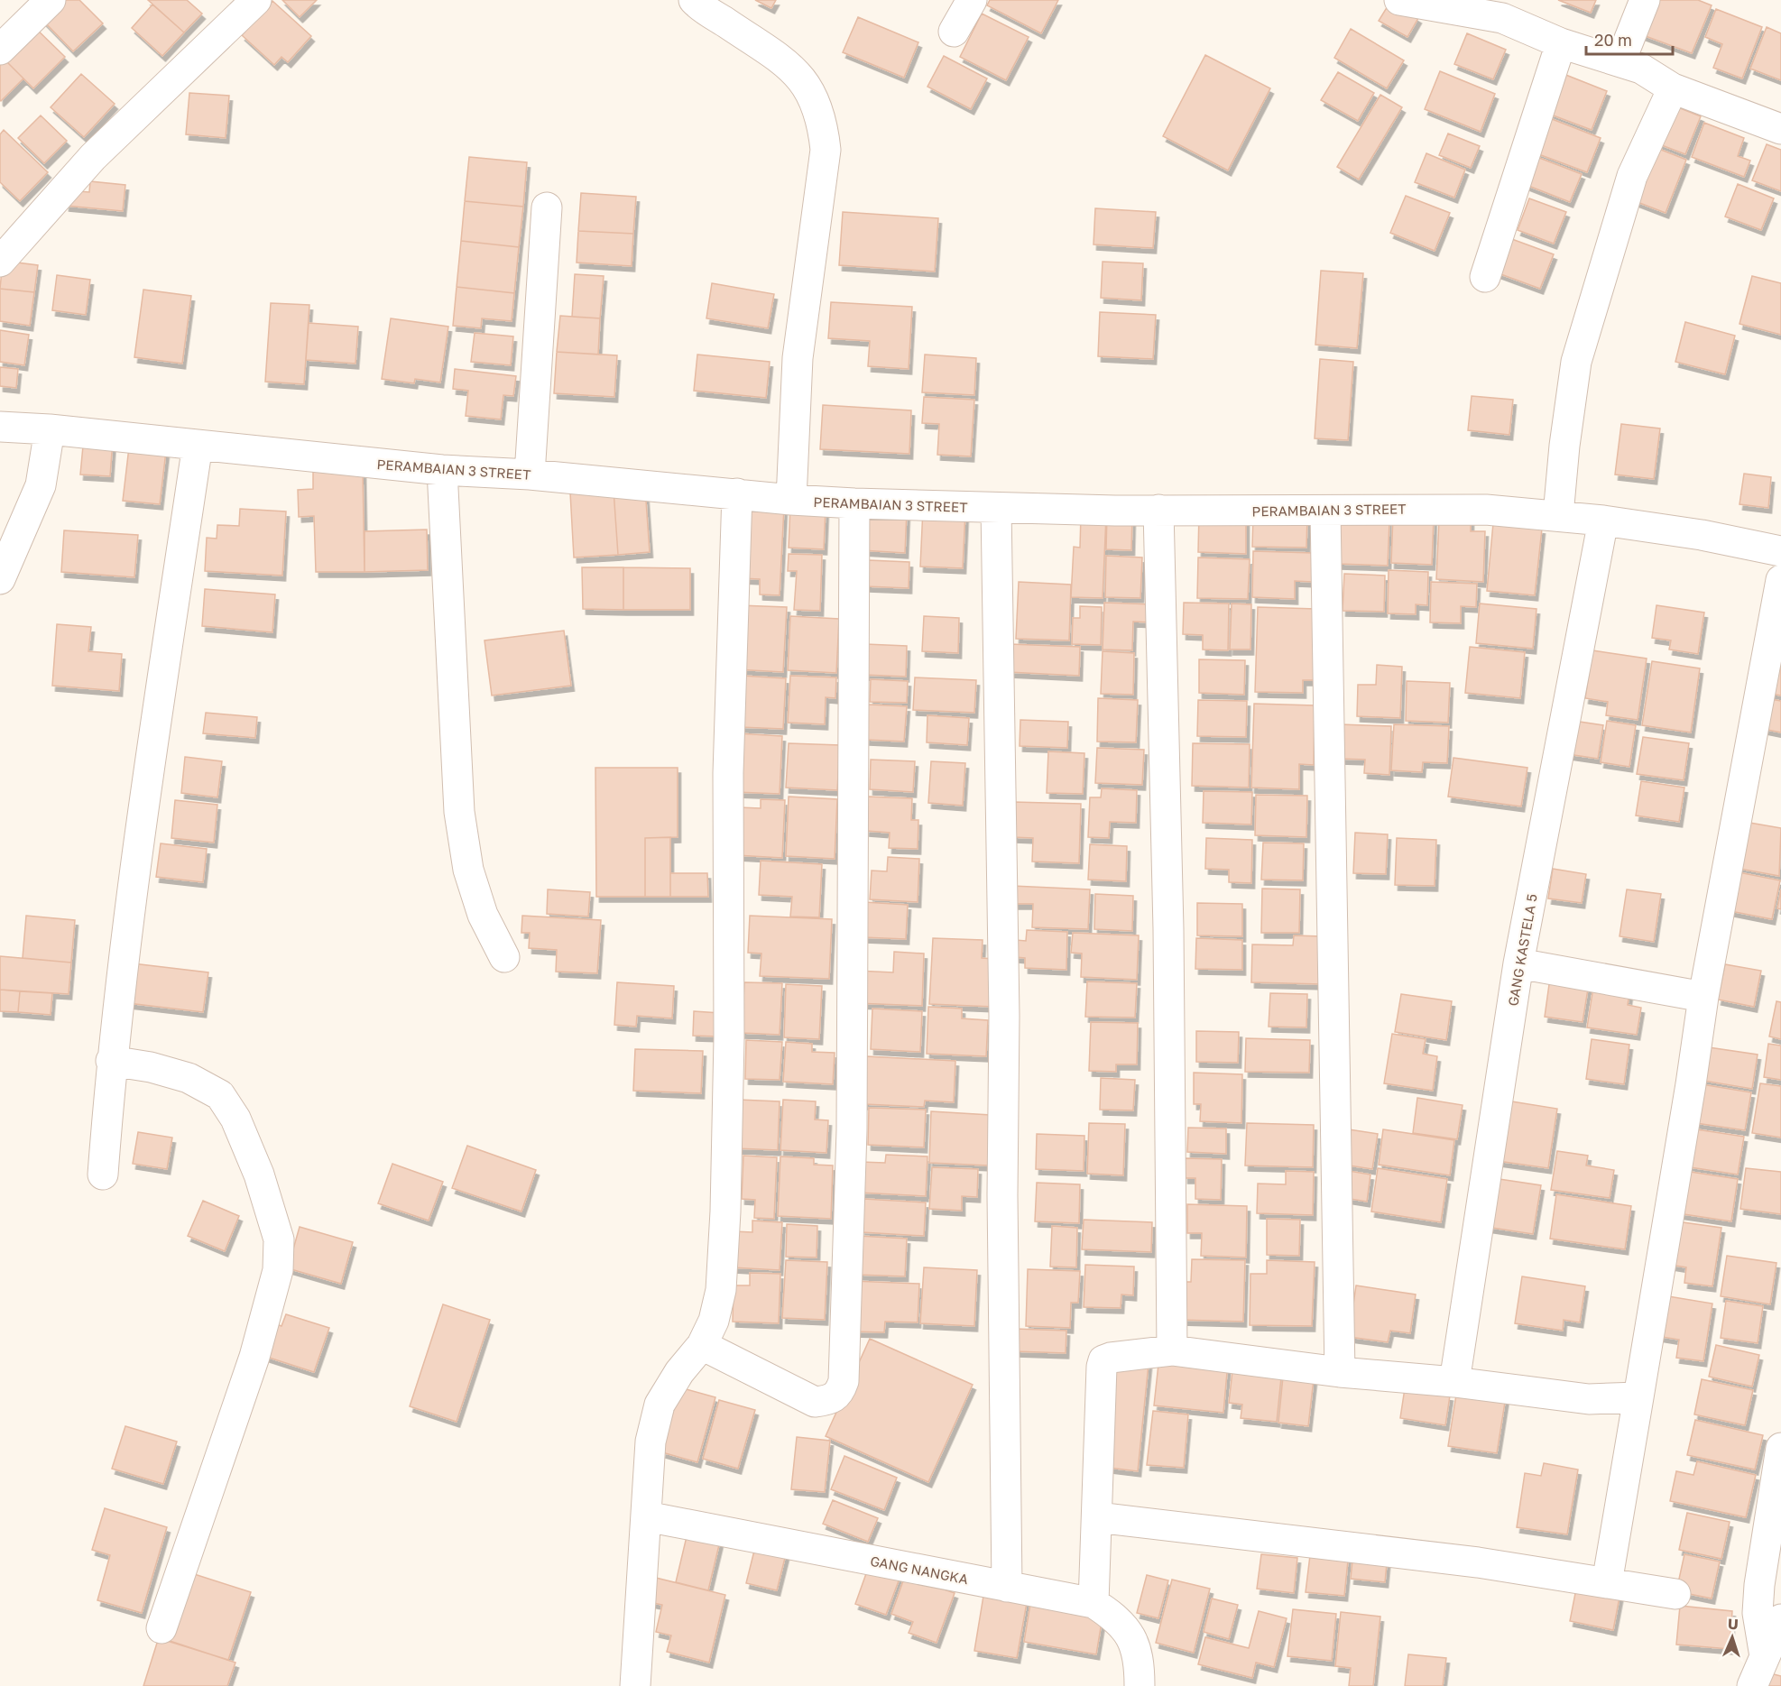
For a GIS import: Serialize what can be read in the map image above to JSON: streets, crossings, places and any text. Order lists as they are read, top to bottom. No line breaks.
{"streets":{"street":["PERAMBAIAN 3 STREET","GANG KASTELA 5","GANG NANGKA"]},"crossings":[["PERAMBAIAN 3 STREET","GANG KASTELA 5"]],"scale_bar":"20 m","north":"top"}
